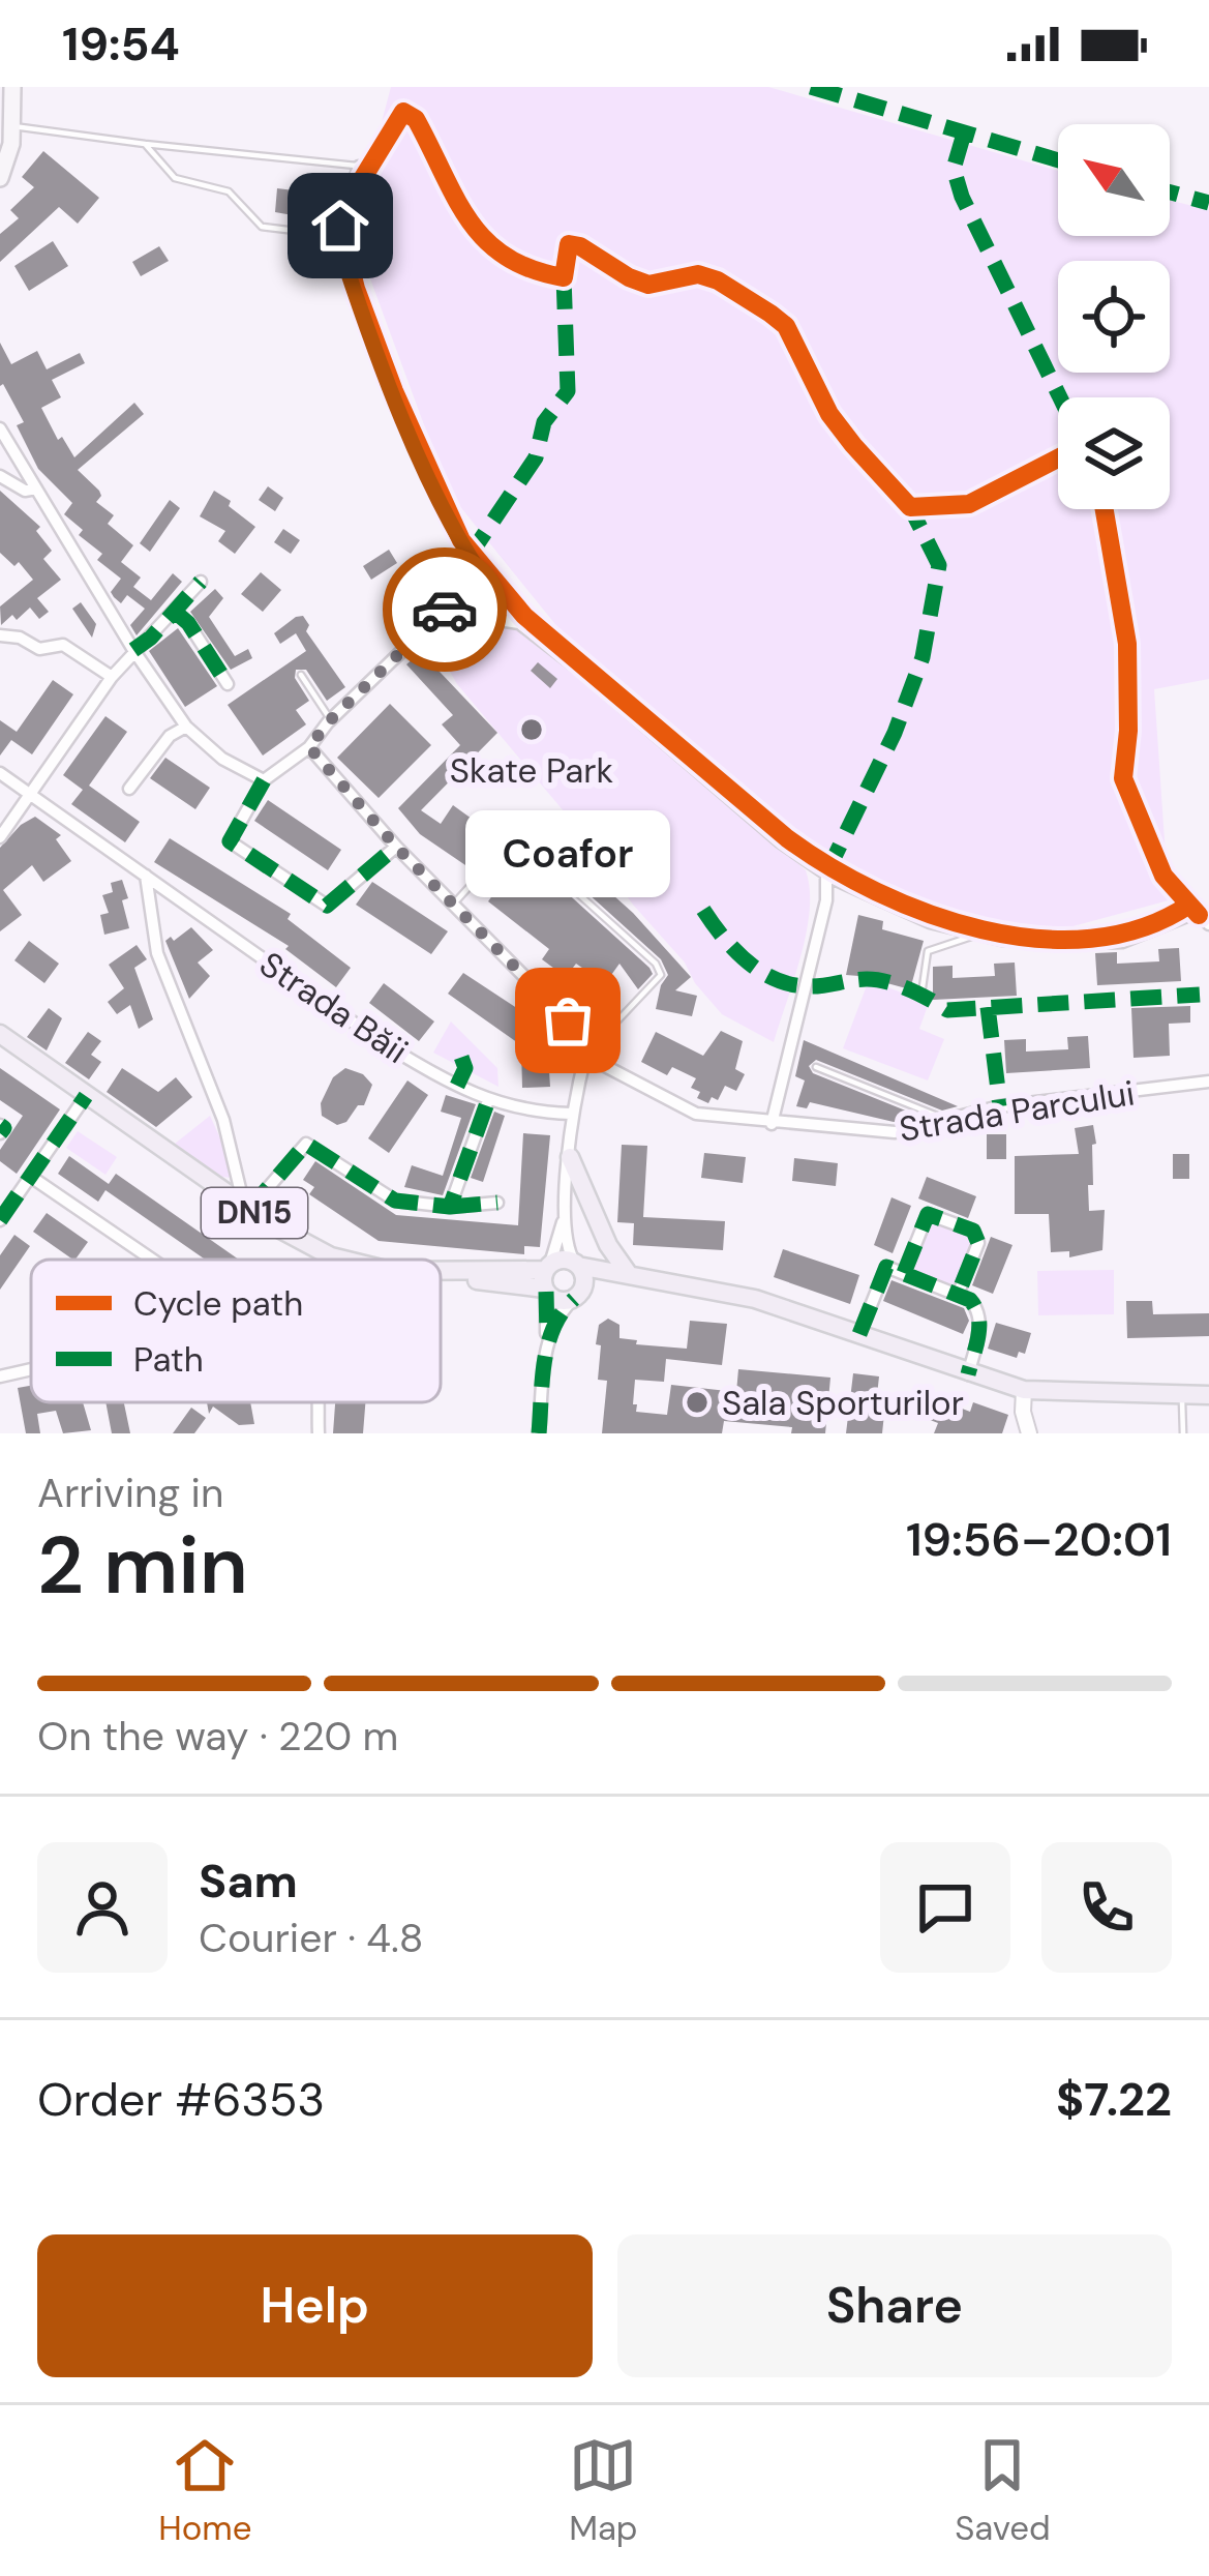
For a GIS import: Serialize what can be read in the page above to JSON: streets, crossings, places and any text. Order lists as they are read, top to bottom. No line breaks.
{"streets":{"main road":["DN15"],"street":["Strada Băii","Strada Parcului"]},"places":["Skate Park","Coafor","Sala Sporturilor"],"legend":["Cycle path","Path"],"north":"top left","page":{"status":"19:54","bubble":"Coafor","heading":["2 min","Arriving in","19:56–20:01"],"panel":["Sam","Courier · 4.8","Order #6353","$7.22"],"bar":"On the way · 220 m","buttons":["Help","Share"],"tabs":["Home","Map","Saved"]}}
